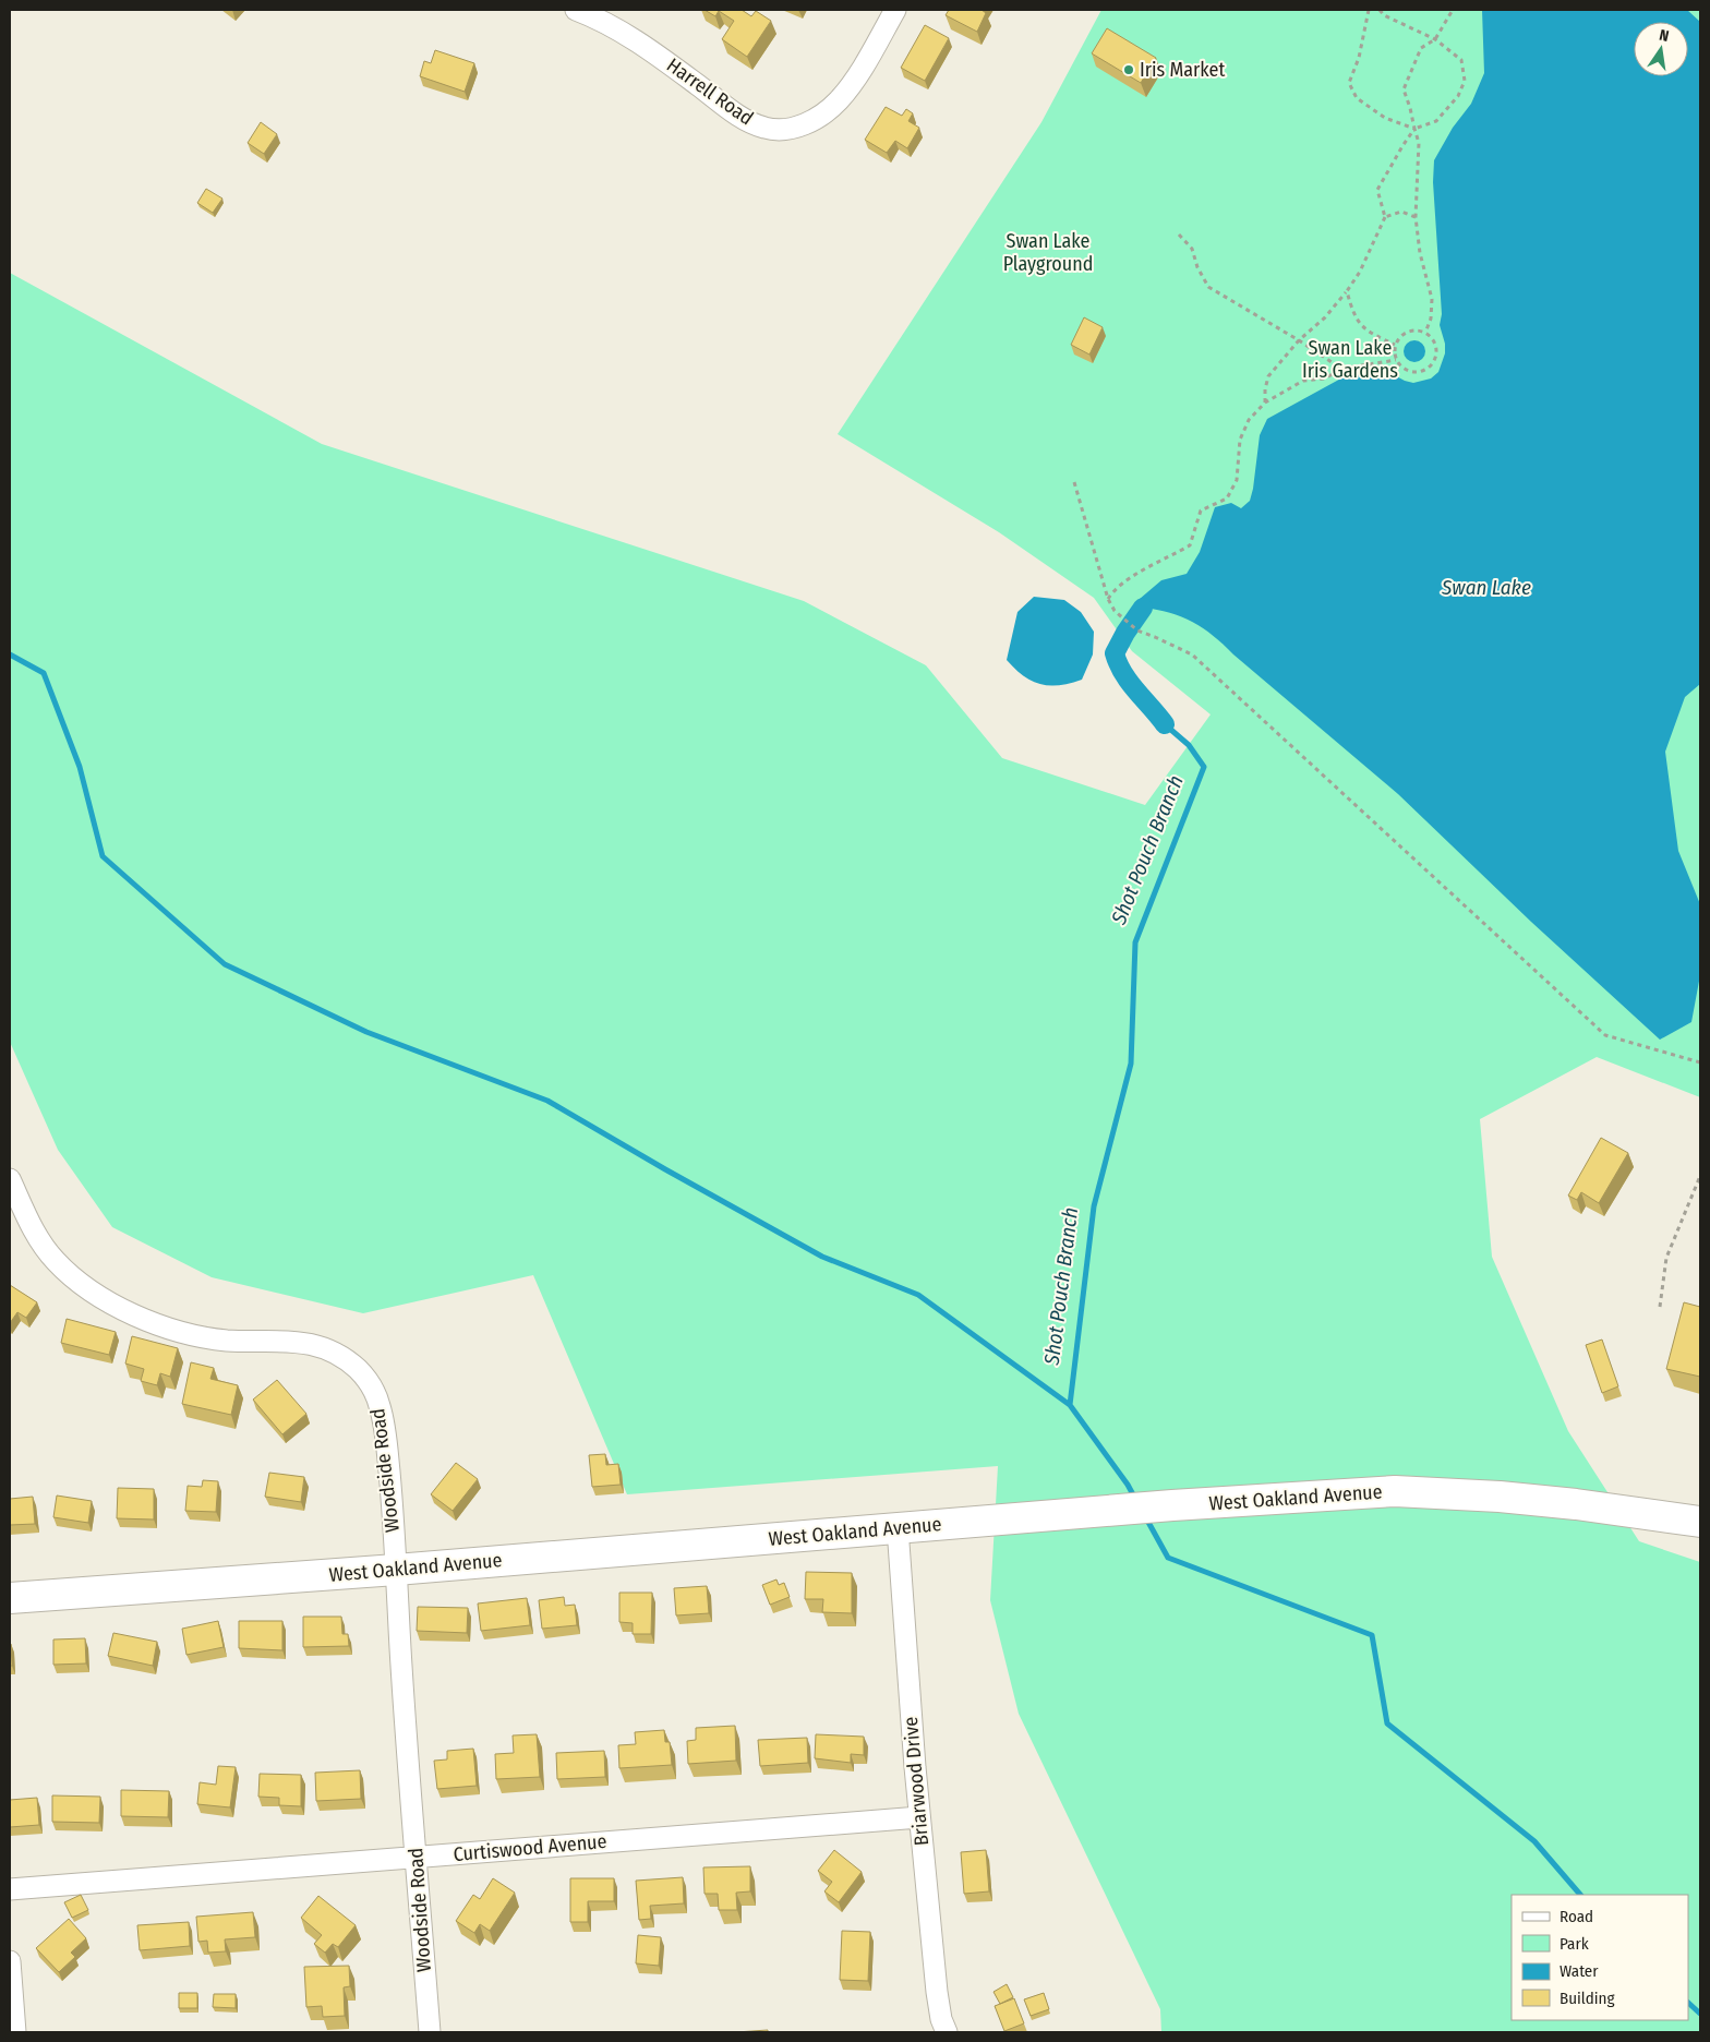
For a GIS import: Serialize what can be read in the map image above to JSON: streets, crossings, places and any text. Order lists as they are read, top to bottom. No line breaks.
{"streets":{"street":["Harrell Road","Woodside Road","West Oakland Avenue","Briarwood Drive","Curtiswood Avenue"]},"crossings":[["Woodside Road","West Oakland Avenue"],["Woodside Road","Curtiswood Avenue"],["West Oakland Avenue","Briarwood Drive"],["Briarwood Drive","Curtiswood Avenue"]],"water":["Swan Lake","Shot Pouch Branch"],"parks":["Swan Lake Playground","Swan Lake Iris Gardens"],"places":["Iris Market"],"legend":["Road","Park","Water","Building"],"north":"top"}
